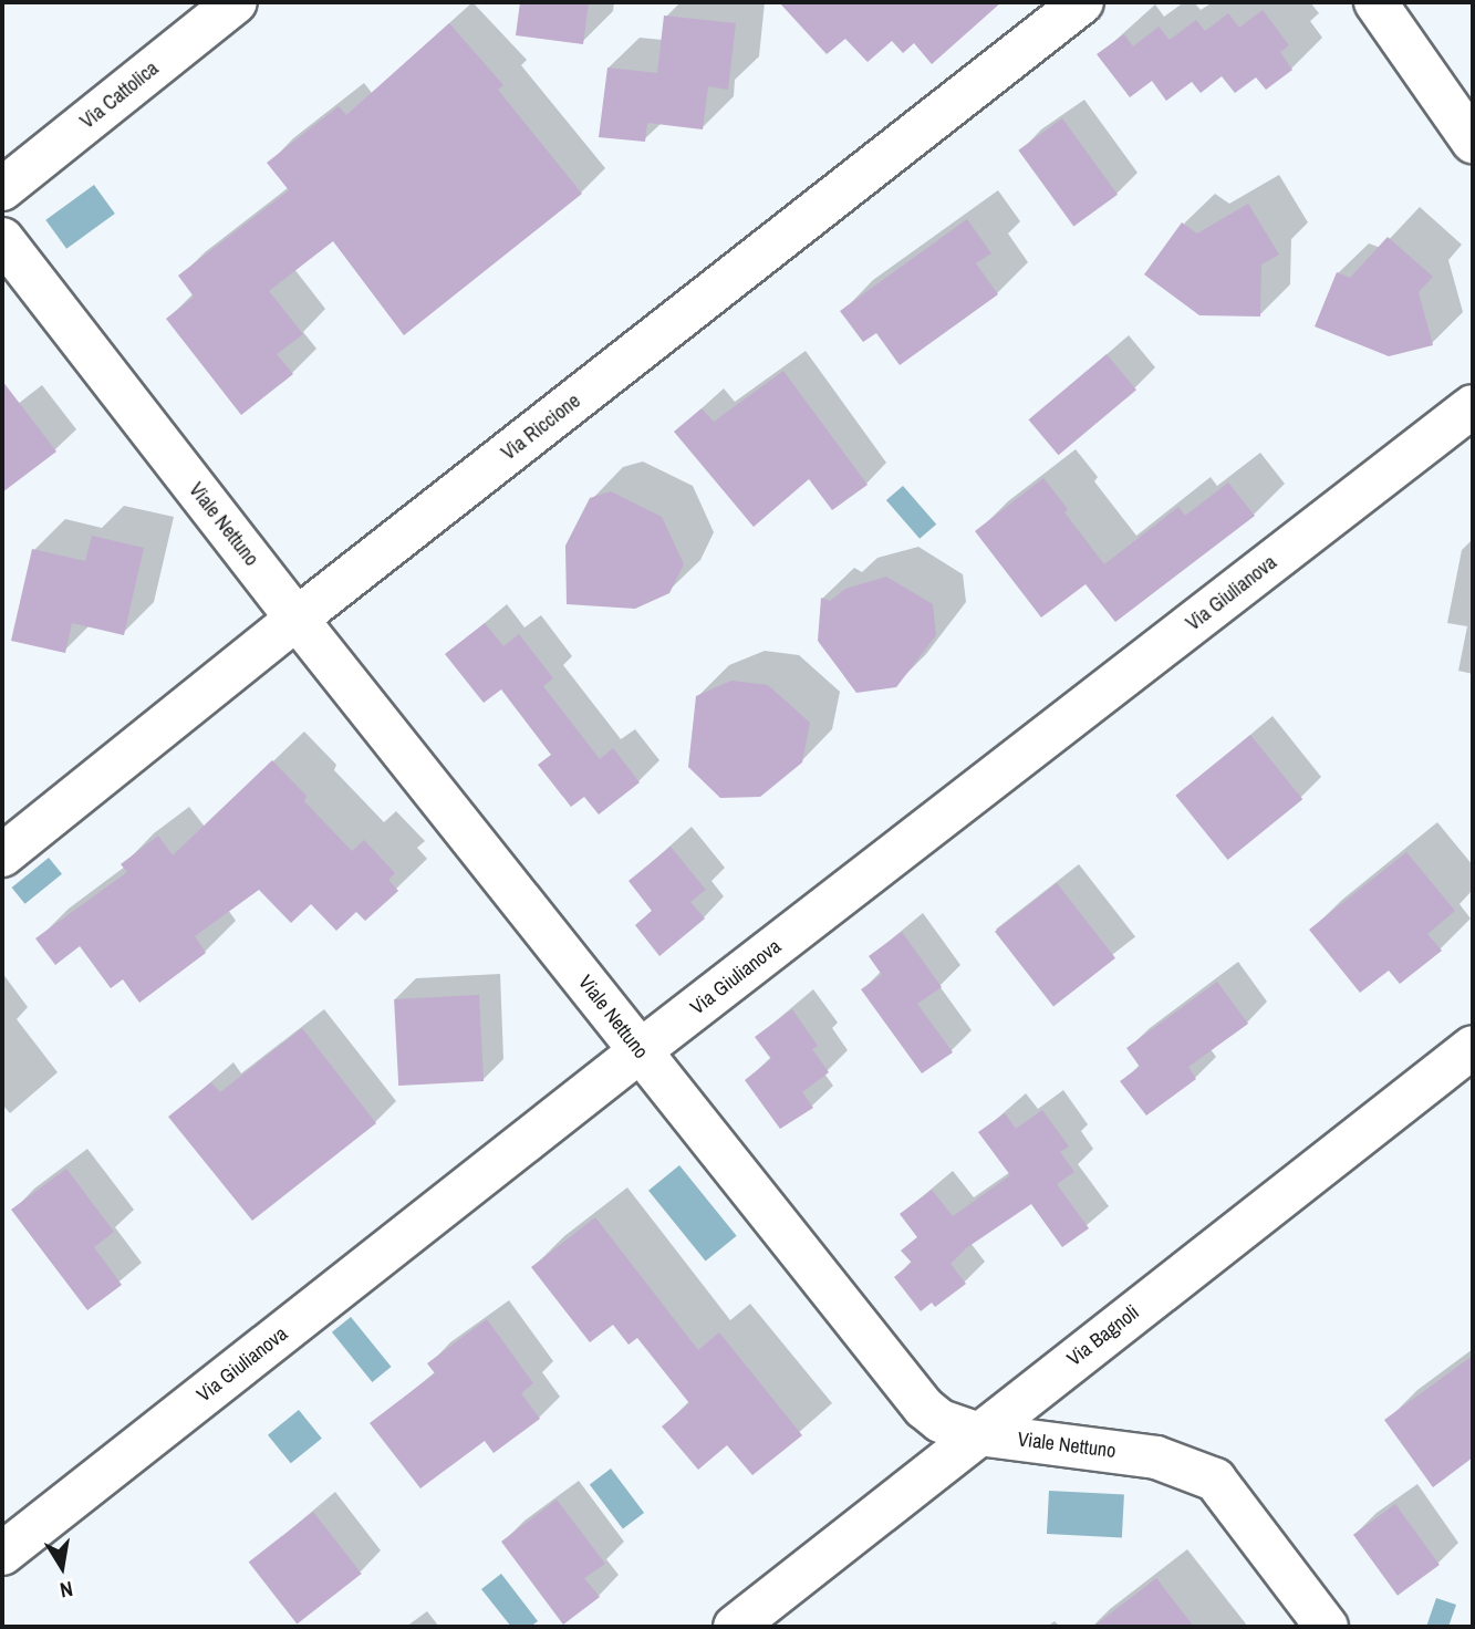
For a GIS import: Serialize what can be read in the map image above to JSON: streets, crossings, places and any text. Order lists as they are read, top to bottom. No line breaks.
{"streets":{"street":["Via Cattolica","Via Riccione","Viale Nettuno","Via Giulianova","Via Bagnoli"]},"crossings":[["Via Riccione","Viale Nettuno"],["Viale Nettuno","Via Giulianova"],["Viale Nettuno","Via Bagnoli"]],"north":"bottom"}
